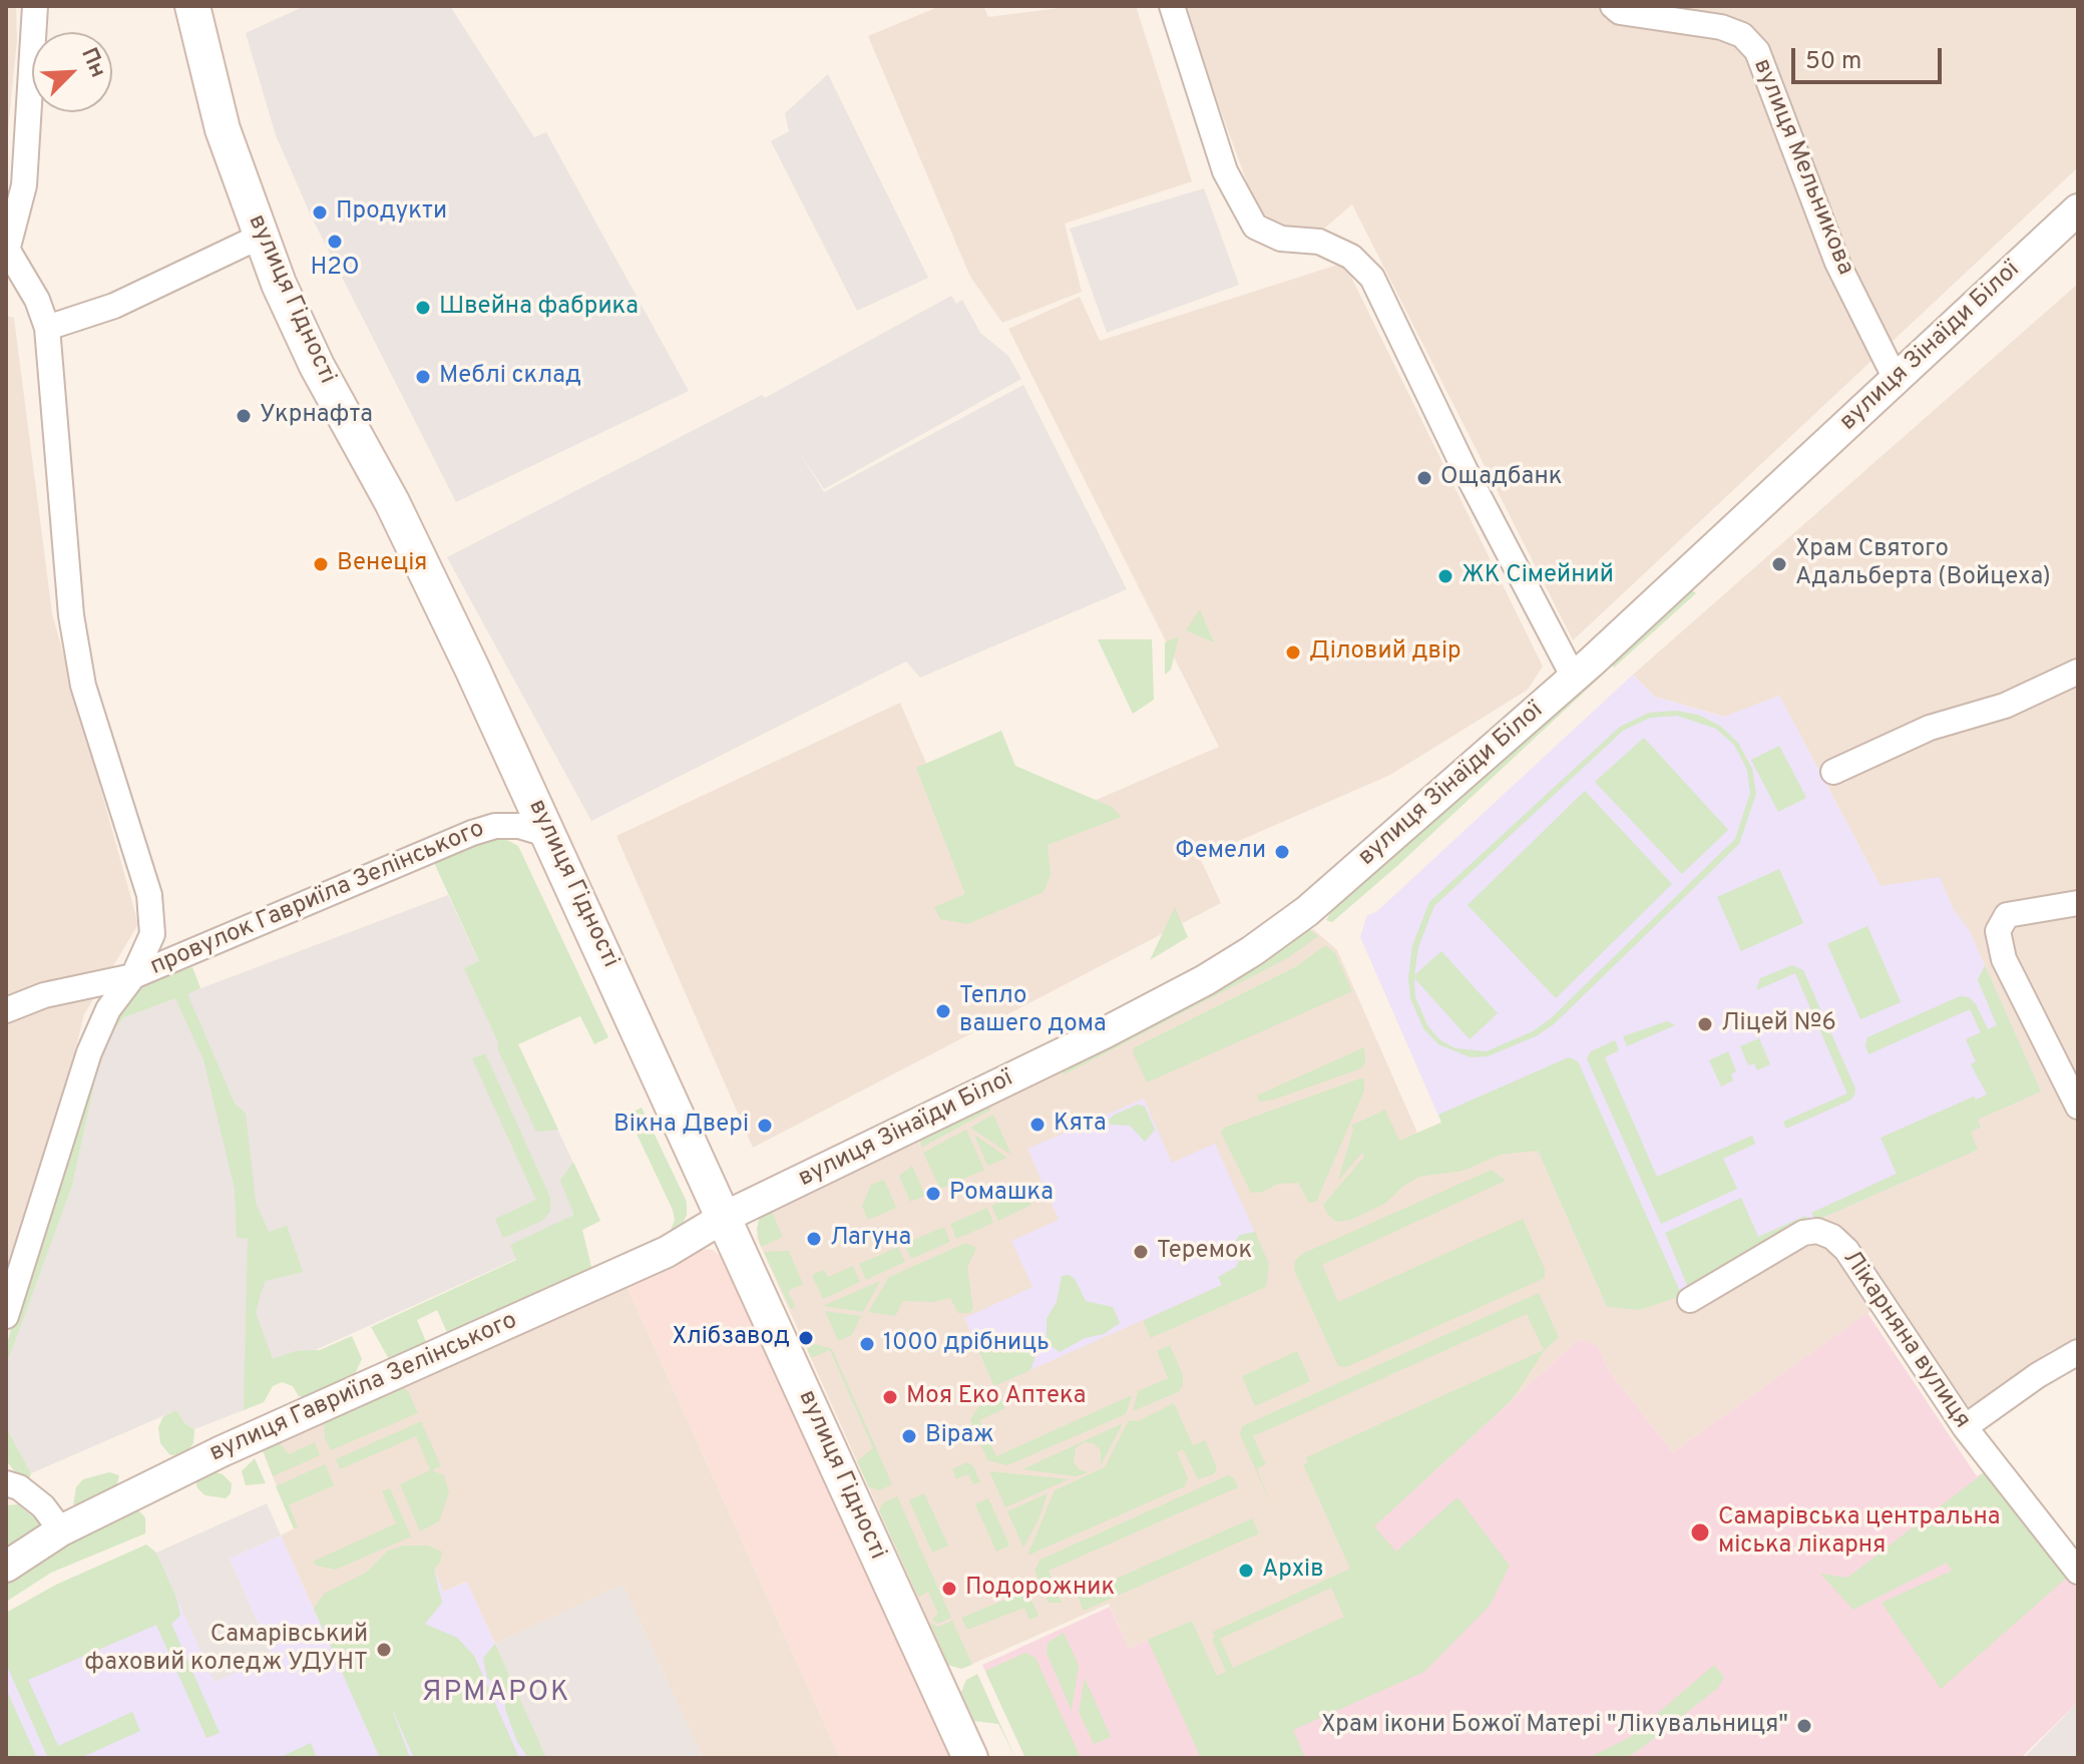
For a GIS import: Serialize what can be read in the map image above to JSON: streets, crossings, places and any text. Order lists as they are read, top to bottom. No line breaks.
{"streets":{"main road":["вулиця Гідності"],"street":["вулиця Мельникова","вулиця Зінаїди Білої","провулок Гавриїла Зелінського","Лікарняна вулиця","вулиця Гавриїла Зелінського"]},"crossings":[["вулиця Мельникова","вулиця Зінаїди Білої"],["вулиця Гідності","вулиця Зінаїди Білої"],["вулиця Гідності","провулок Гавриїла Зелінського"],["вулиця Гідності","вулиця Гавриїла Зелінського"],["вулиця Зінаїди Білої","вулиця Гавриїла Зелінського"]],"districts":["ЯРМАРОК"],"places":["Продукти","H2O","Швейна фабрика","Меблі склад","Укрнафта","Ощадбанк","Венеція","Храм Святого Адальберта (Войцеха)","ЖК Сімейний","Діловий двір","Фемели","Тепло вашего дома","Ліцей №6","Кята","Вікна Двері","Ромашка","Лагуна","Теремок","Хлібзавод","1000 дрібниць","Моя Еко Аптека","Віраж","Самарівська центральна міська лікарня","Архів","Подорожник","Самарівський фаховий коледж УДУНТ","Храм ікони Божої Матері \"Лікувальниця\""],"scale_bar":"50 m","north":"top right"}
